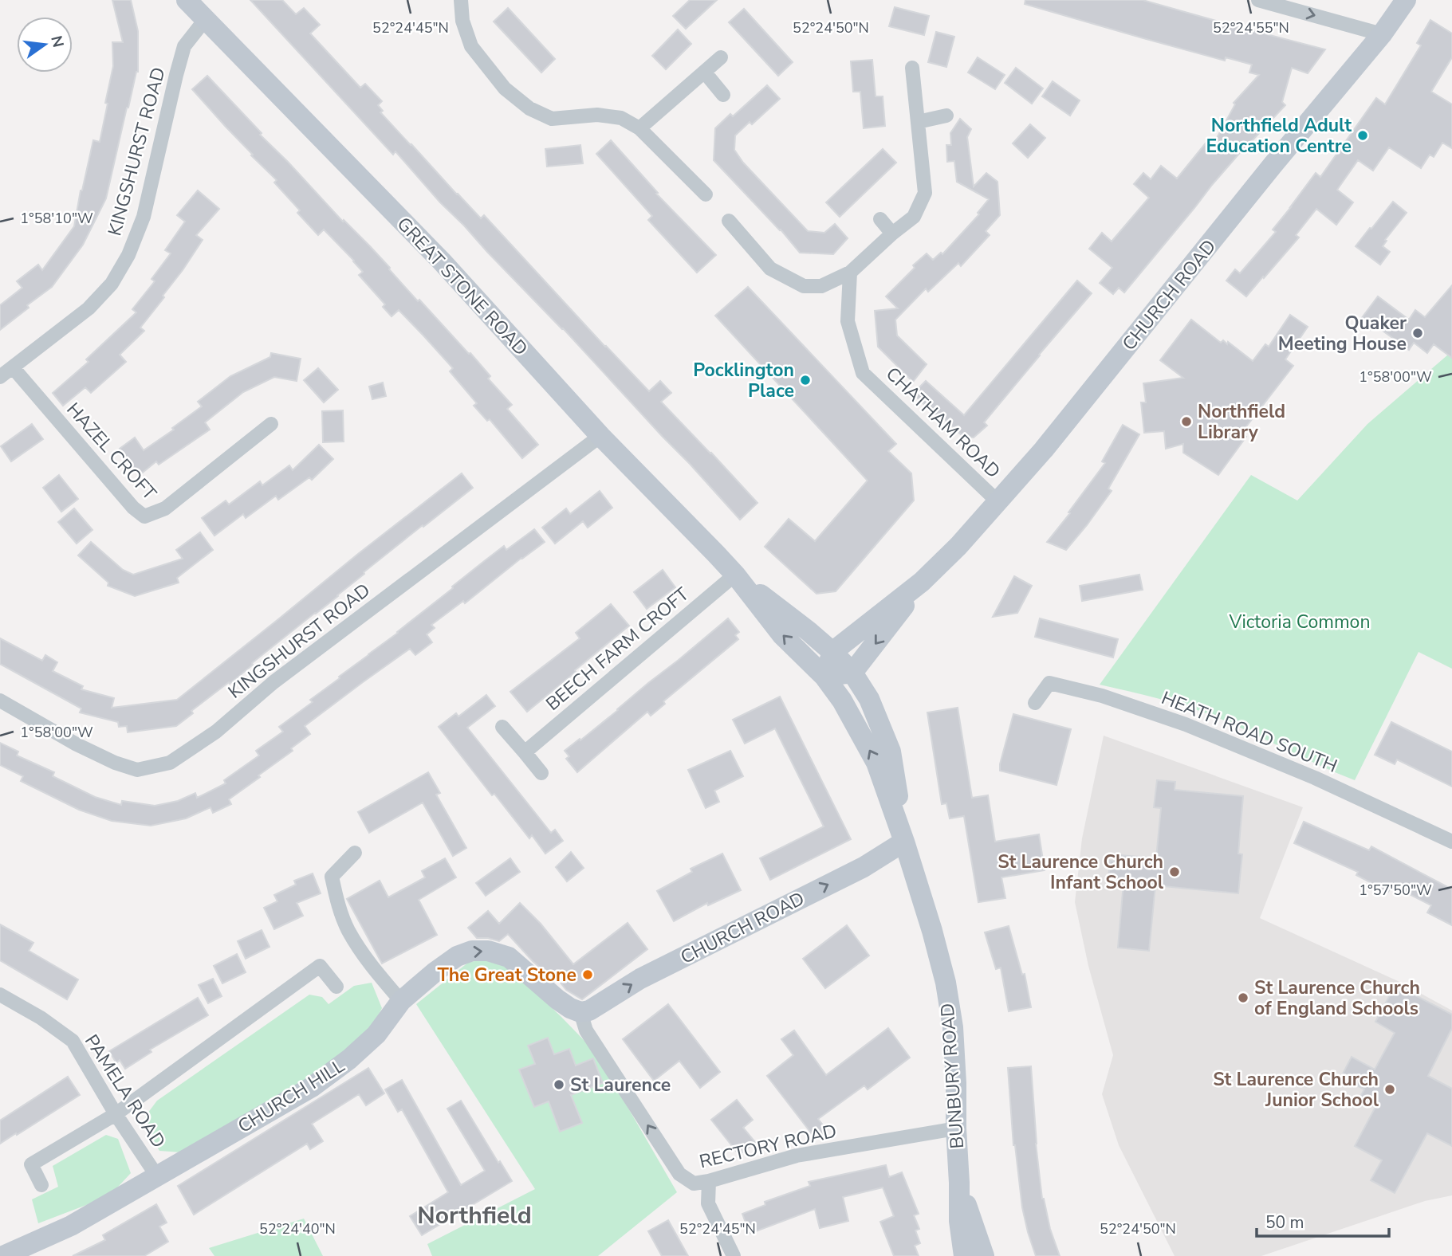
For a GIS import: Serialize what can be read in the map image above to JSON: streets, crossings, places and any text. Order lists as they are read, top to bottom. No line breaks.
{"streets":{"street":["KINGSHURST ROAD","GREAT STONE ROAD","CHURCH ROAD","CHATHAM ROAD","HAZEL CROFT","BEECH FARM CROFT","HEATH ROAD SOUTH","BUNBURY ROAD","PAMELA ROAD","CHURCH HILL","RECTORY ROAD"]},"crossings":[["KINGSHURST ROAD","GREAT STONE ROAD"],["KINGSHURST ROAD","HAZEL CROFT"],["GREAT STONE ROAD","CHURCH ROAD"],["GREAT STONE ROAD","BEECH FARM CROFT"],["CHURCH ROAD","CHATHAM ROAD"],["CHURCH ROAD","BUNBURY ROAD"],["CHURCH ROAD","CHURCH HILL"],["CHURCH ROAD","RECTORY ROAD"],["BUNBURY ROAD","RECTORY ROAD"],["PAMELA ROAD","CHURCH HILL"],["CHURCH HILL","RECTORY ROAD"]],"one_way":["RECTORY ROAD"],"districts":["Northfield"],"parks":["Victoria Common"],"places":["Northfield Adult Education Centre","Quaker Meeting House","Pocklington Place","Northfield Library","St Laurence Church Infant School","The Great Stone","St Laurence Church of England Schools","St Laurence","St Laurence Church Junior School"],"scale_bar":"50 m","north":"right","coordinates":["52°24'45\"N","52°24'50\"N","52°24'55\"N","1°58'10\"W","1°58'00\"W","1°57'50\"W","52°24'40\"N"]}
